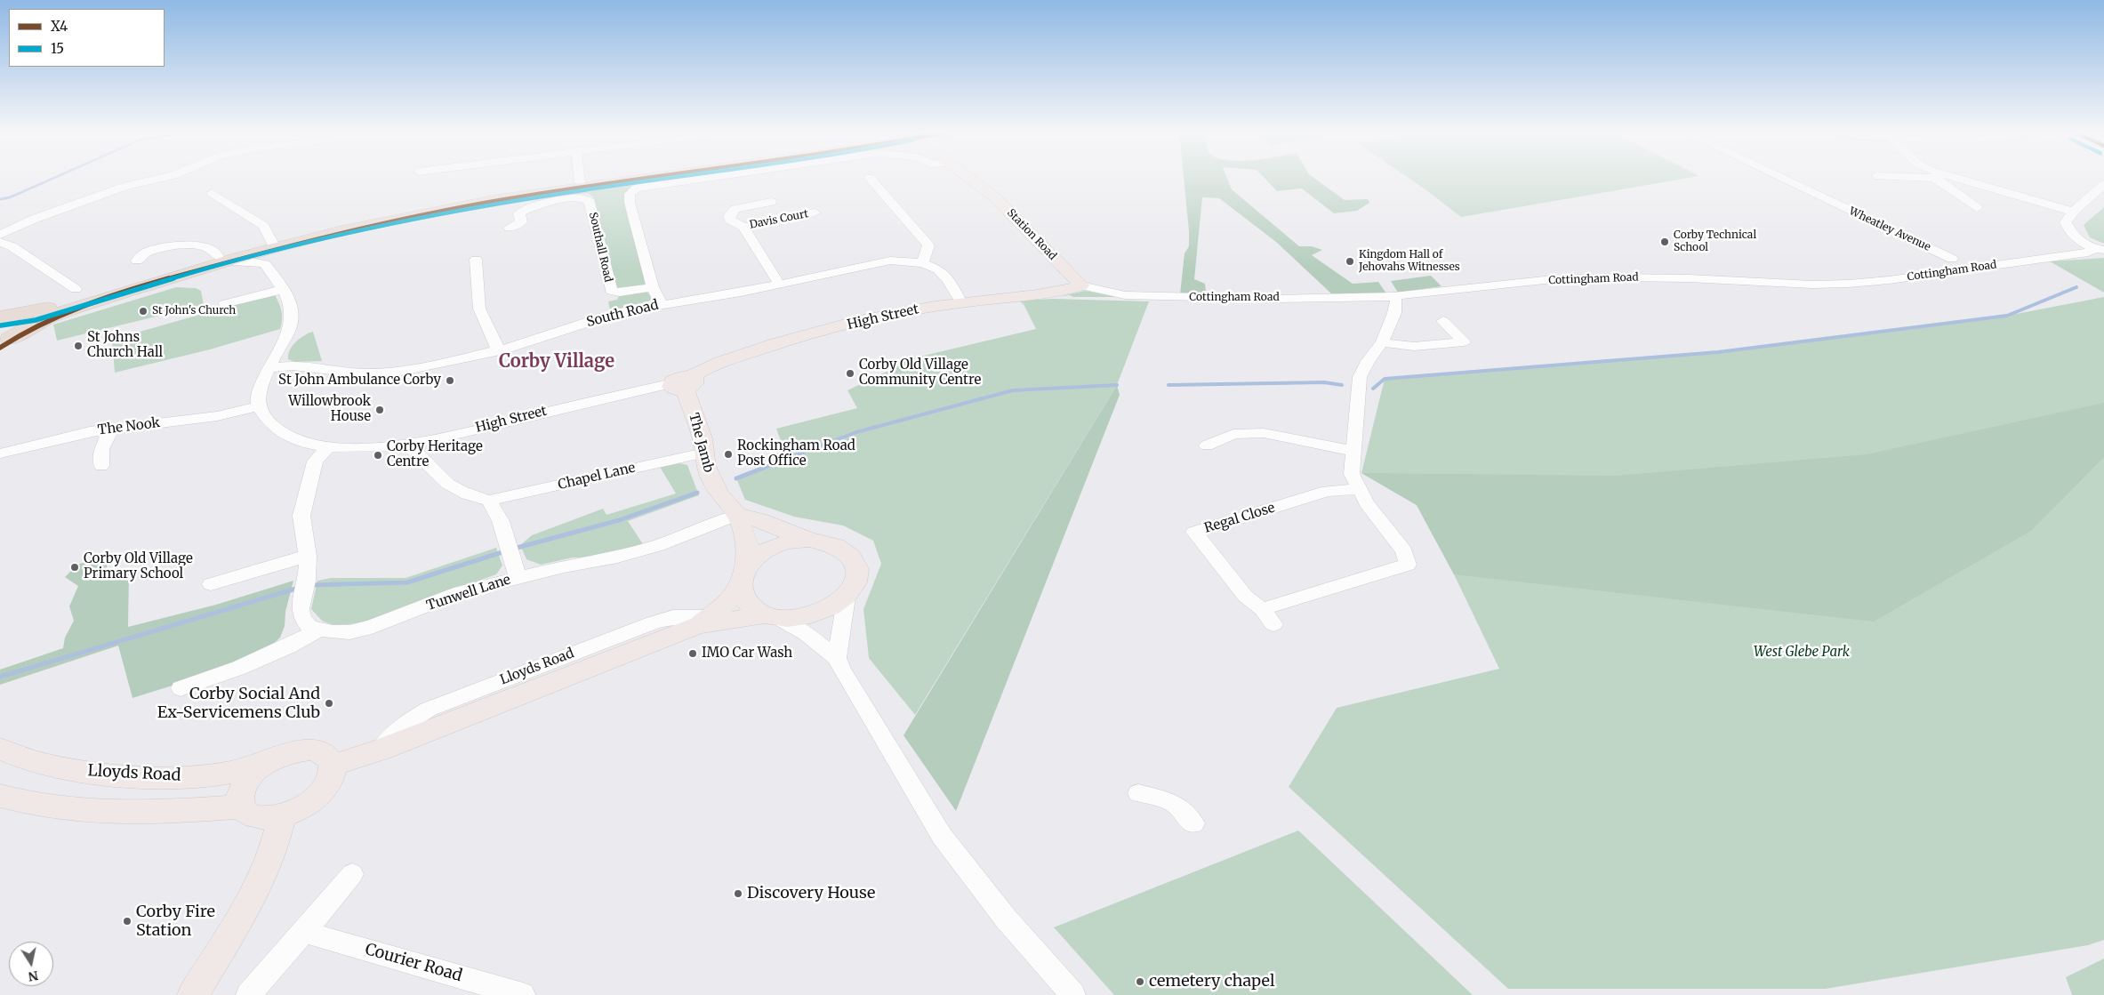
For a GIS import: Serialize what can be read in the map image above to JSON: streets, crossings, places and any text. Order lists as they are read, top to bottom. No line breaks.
{"streets":{"main road":["Station Road","High Street","The Jamb","Lloyds Road"],"street":["Davis Court","Wheatley Avenue","Southall Road","Cottingham Road","South Road","The Nook","Chapel Lane","Regal Close","Tunwell Lane","Courier Road"]},"crossings":[["Station Road","Cottingham Road"],["Station Road","High Street"],["Cottingham Road","High Street"],["South Road","High Street"],["High Street","The Nook"],["High Street","The Jamb"],["The Jamb","Chapel Lane"],["The Jamb","Tunwell Lane"],["The Jamb","Lloyds Road"]],"districts":["Corby Village"],"parks":["West Glebe Park"],"places":["Corby Technical School","Kingdom Hall of Jehovahs Witnesses","St John's Church","St Johns Church Hall","Corby Old Village Community Centre","St John Ambulance Corby","Willowbrook House","Rockingham Road Post Office","Corby Heritage Centre","Corby Old Village Primary School","IMO Car Wash","Corby Social And Ex-Servicemens Club","Discovery House","Corby Fire Station","cemetery chapel"],"lines":["transit line X4","transit line 15"],"legend":["X4","15"],"north":"bottom"}
